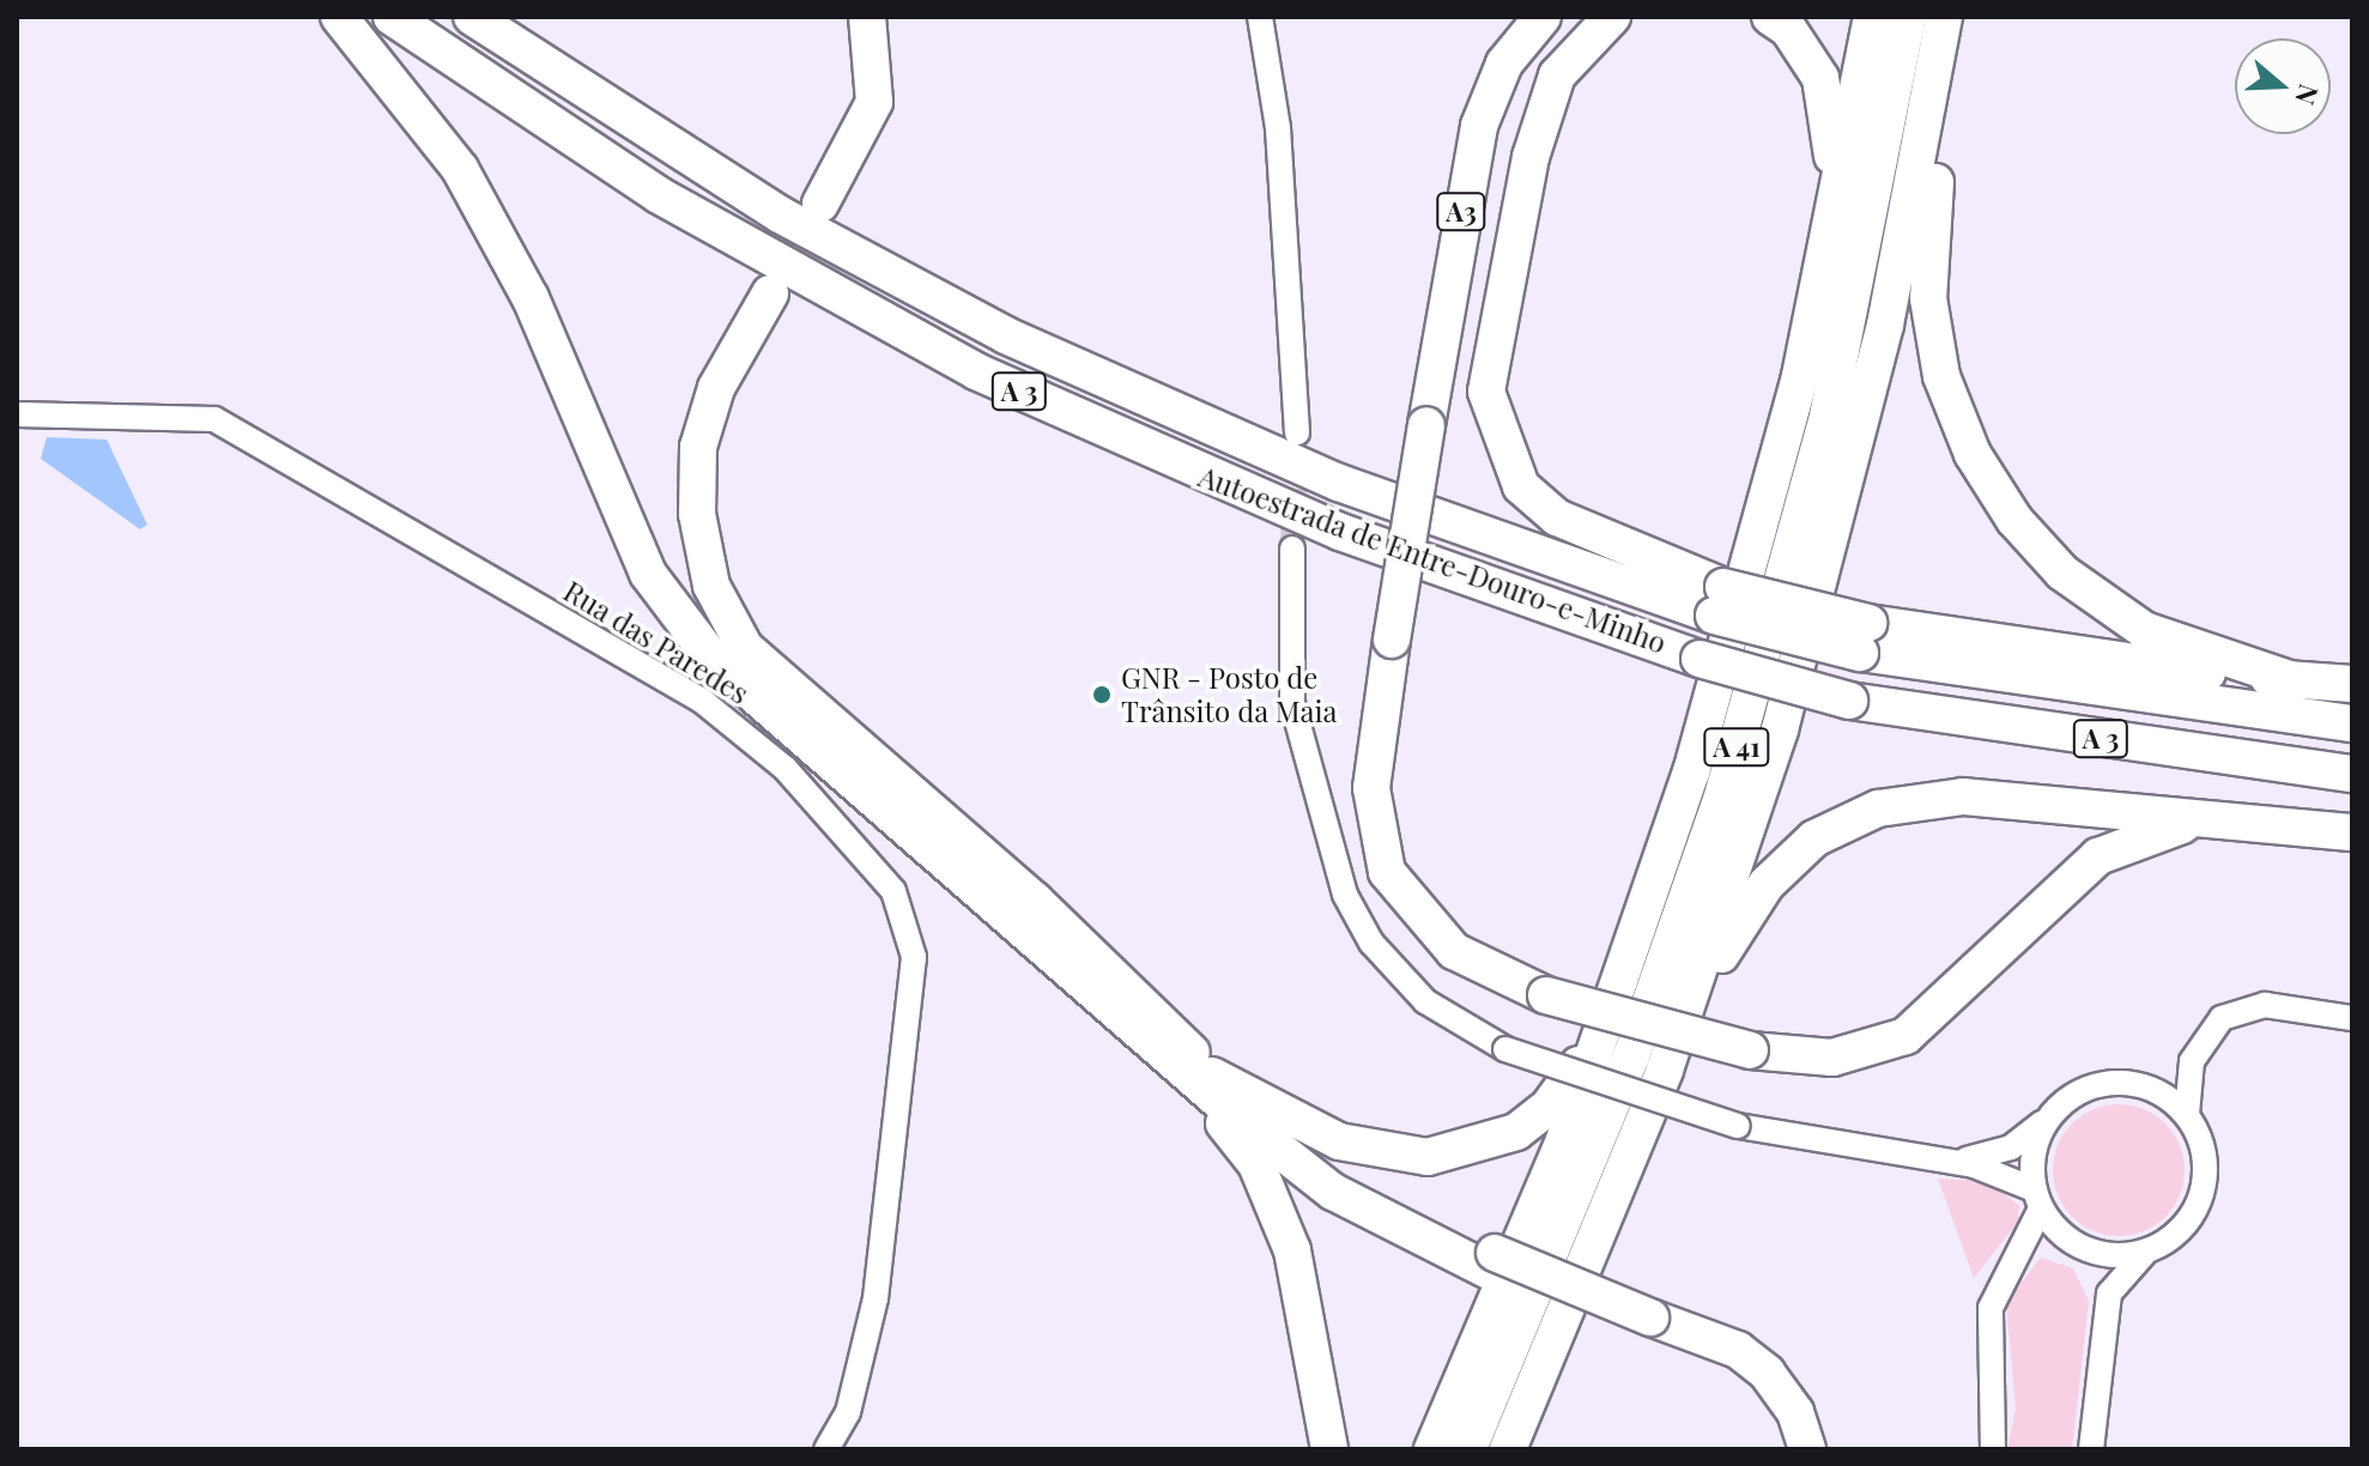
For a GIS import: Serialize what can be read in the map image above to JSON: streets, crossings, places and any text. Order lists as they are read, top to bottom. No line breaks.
{"streets":{"highway":["A3","A 3","Autoestrada de Entre-Douro-e-Minho","A 41"],"street":["Rua das Paredes"]},"places":["GNR - Posto de Trânsito da Maia"],"north":"right"}
